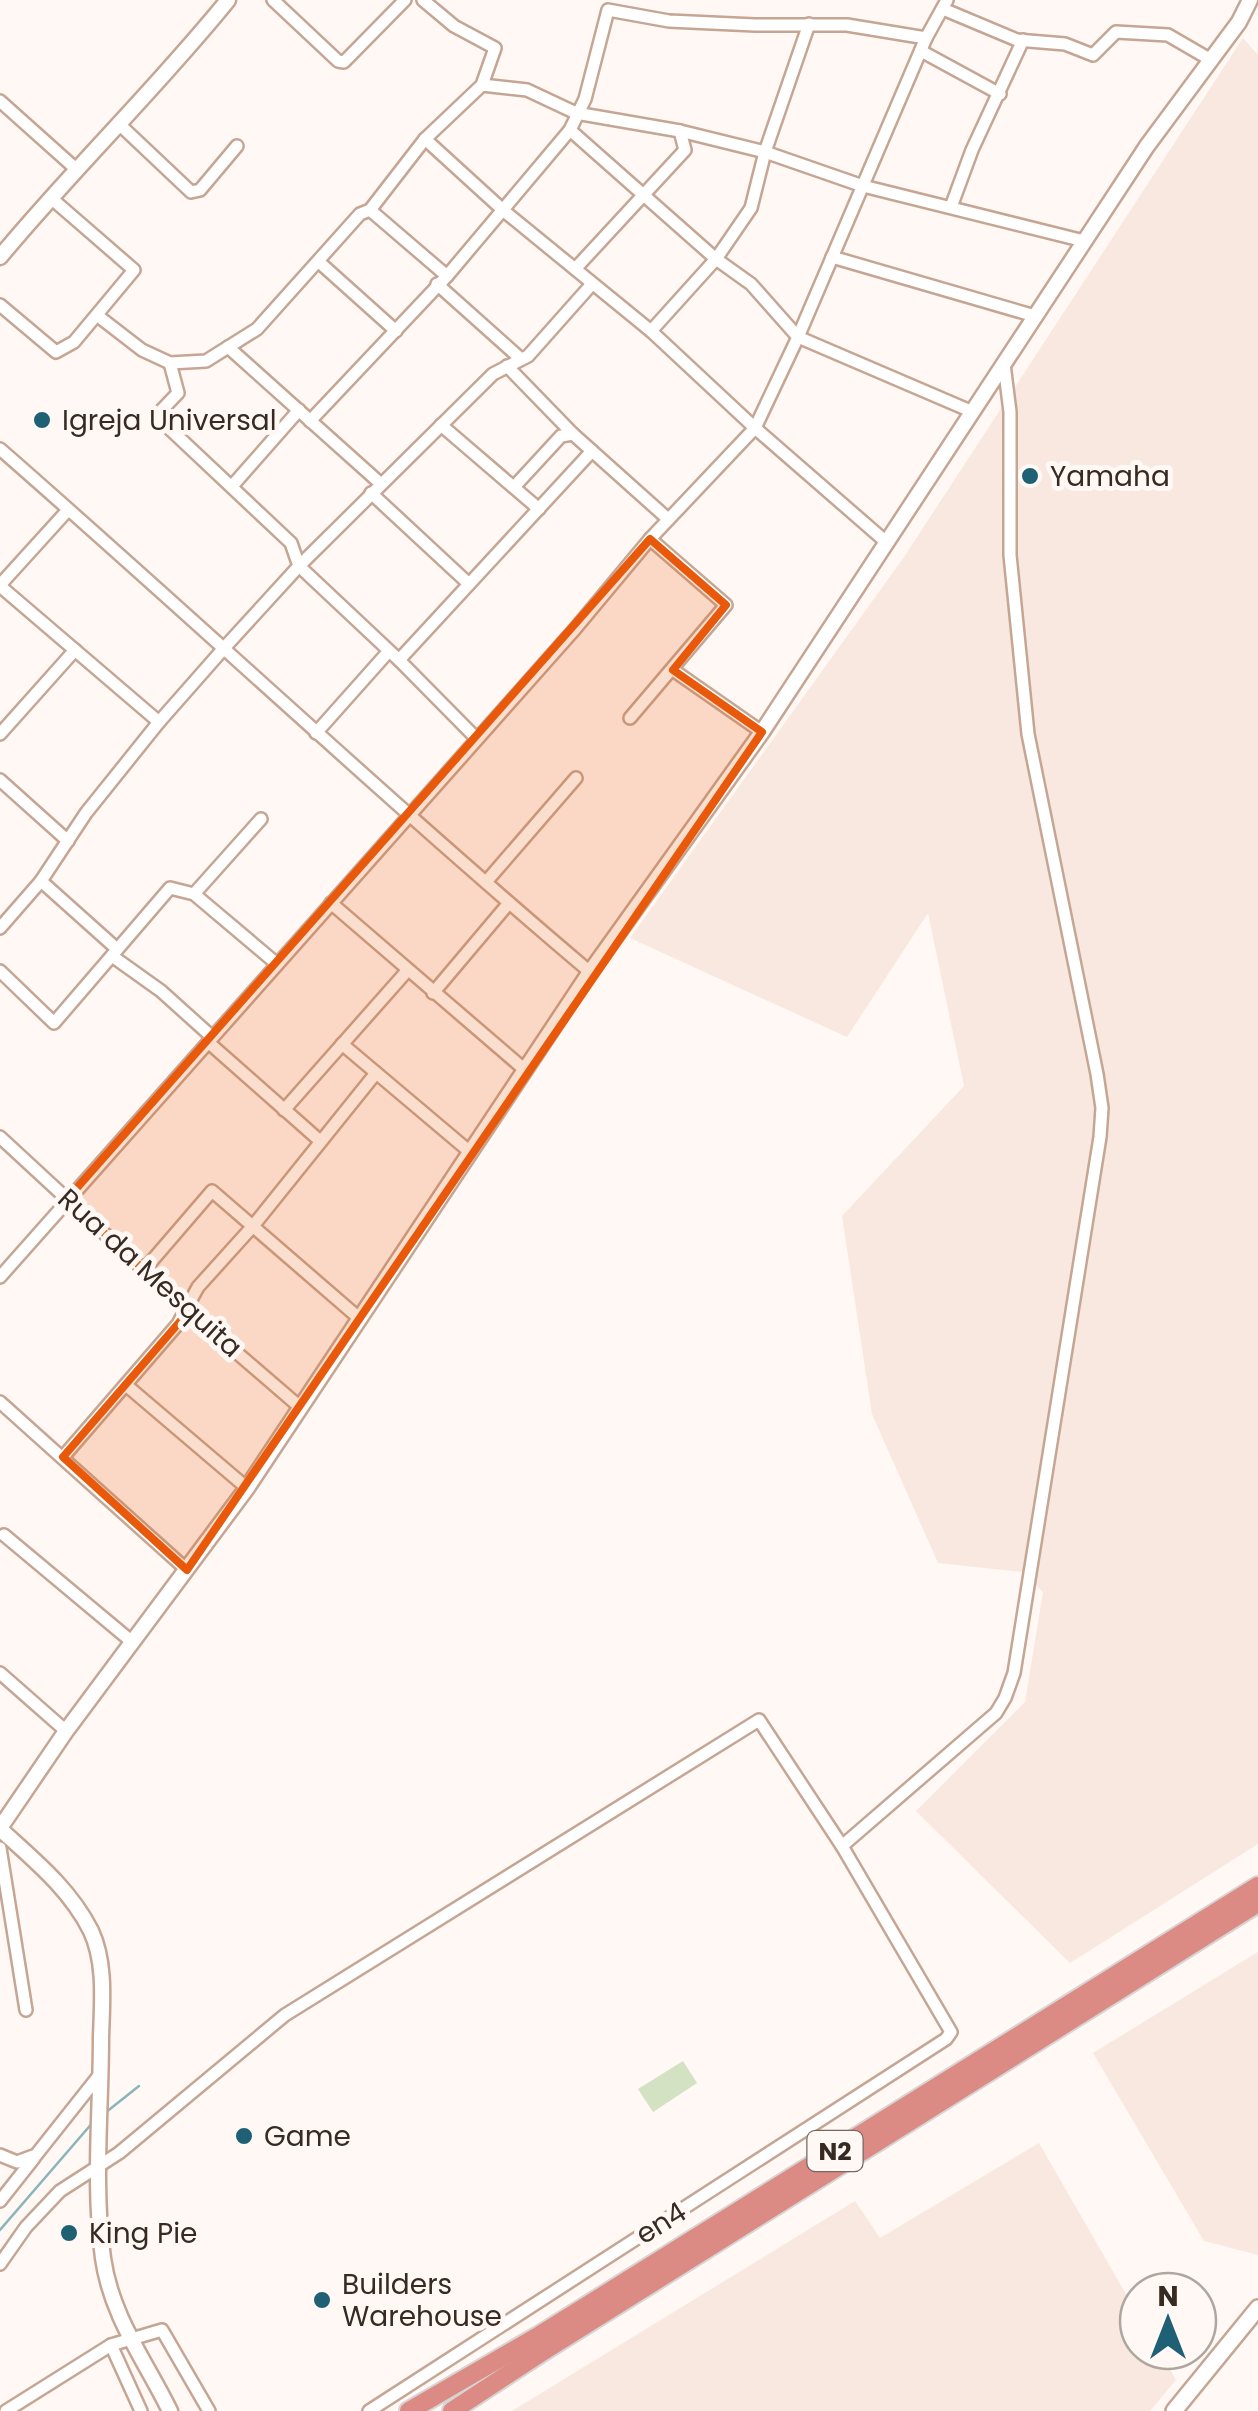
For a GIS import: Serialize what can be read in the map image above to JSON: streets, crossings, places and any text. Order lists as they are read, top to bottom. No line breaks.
{"streets":{"highway":["N2"],"street":["Rua da Mesquita","en4"]},"places":["Igreja Universal","Yamaha","Game","King Pie","Builders Warehouse"],"north":"top"}
